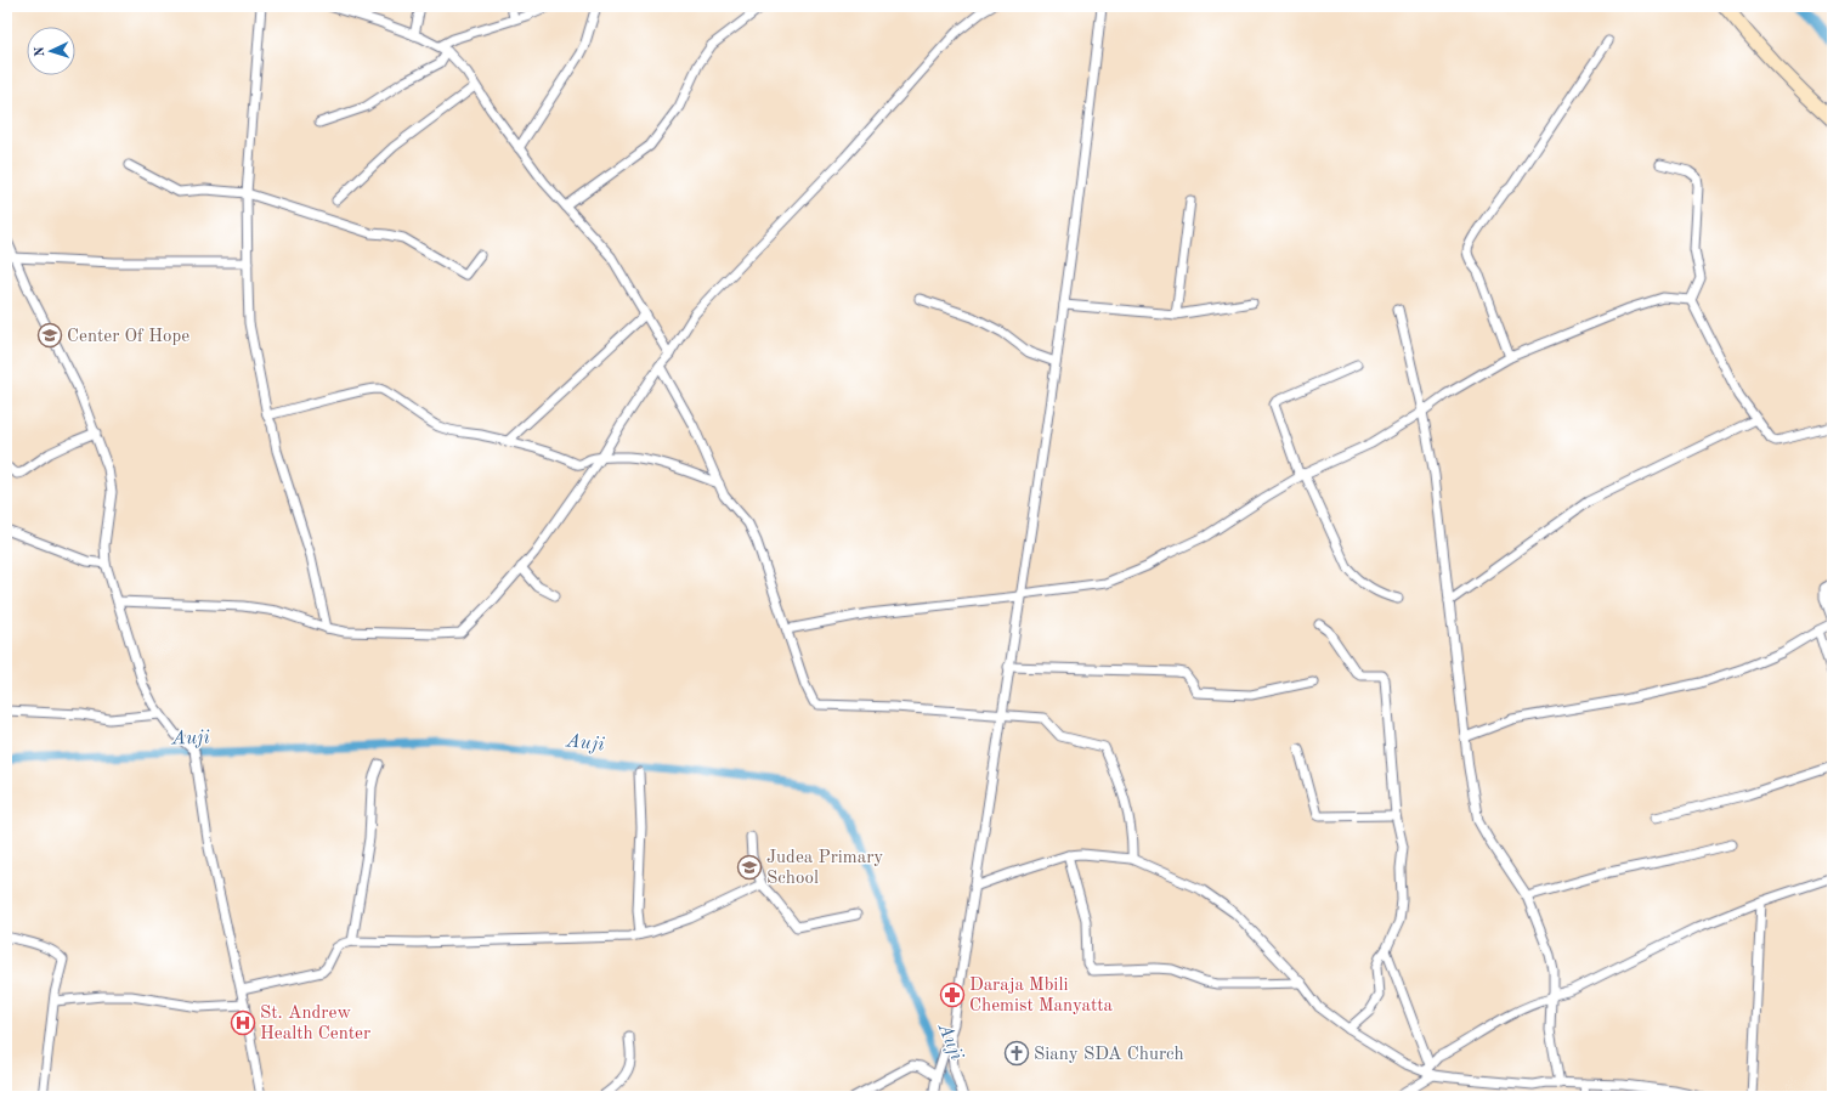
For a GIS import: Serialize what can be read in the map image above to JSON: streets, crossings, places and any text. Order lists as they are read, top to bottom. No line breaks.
{"water":["Auji"],"places":{"school or university":["Center Of Hope","Judea Primary School"],"pharmacy":["Daraja Mbili Chemist Manyatta"],"hospital":["St. Andrew Health Center"],"church":["Siany SDA Church"]},"north":"left"}
